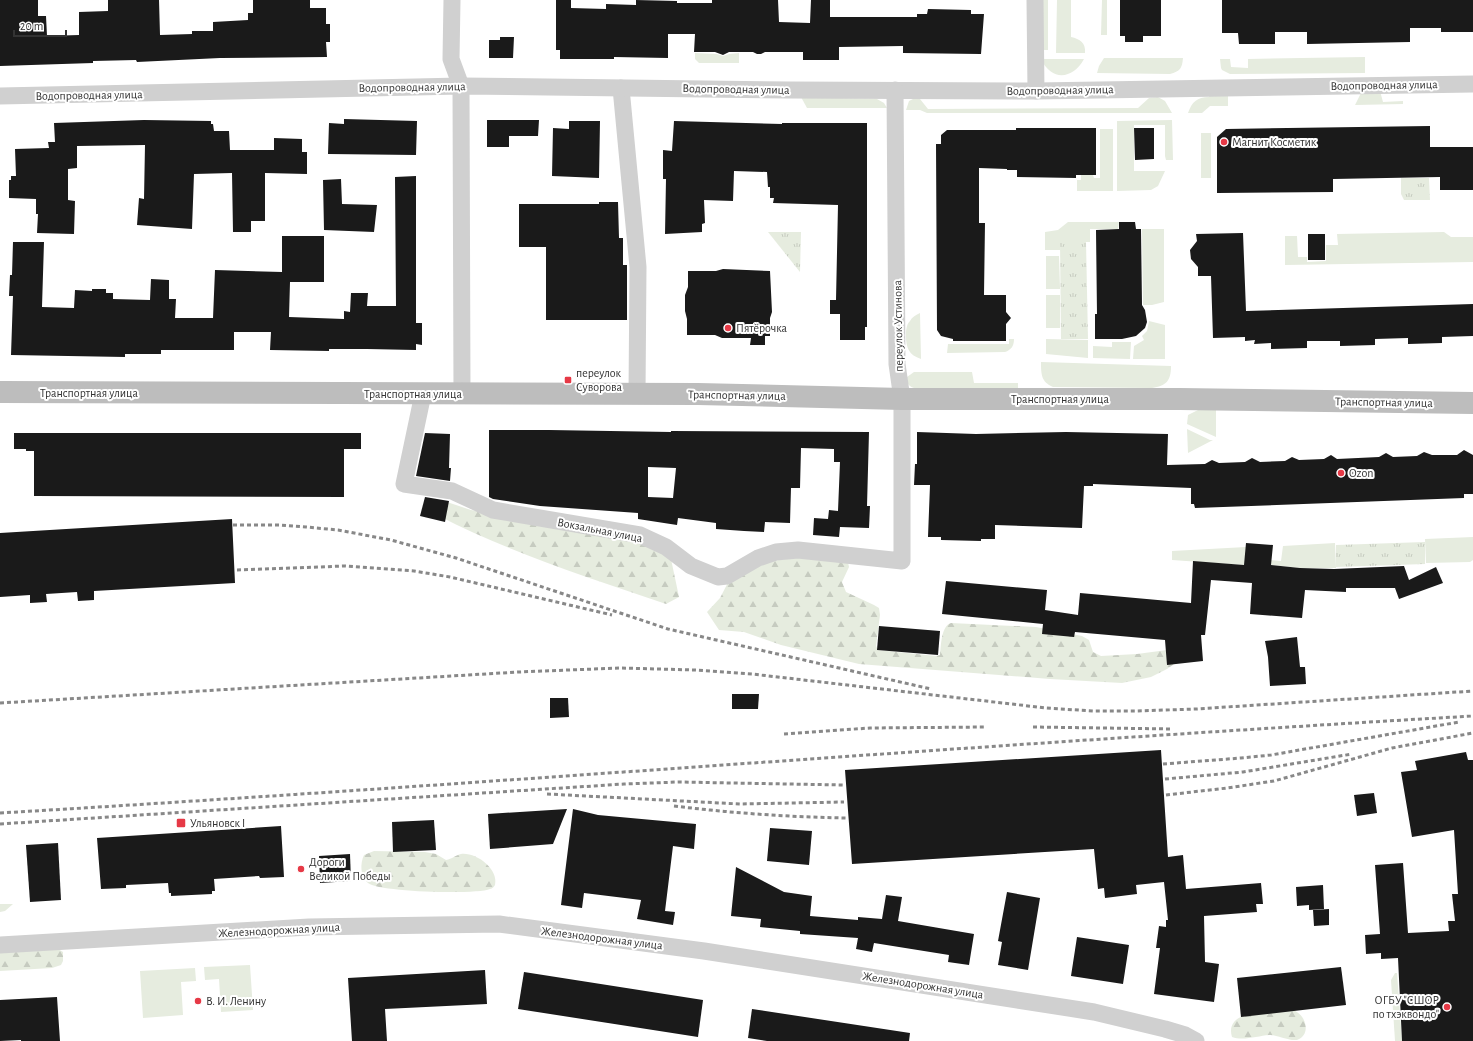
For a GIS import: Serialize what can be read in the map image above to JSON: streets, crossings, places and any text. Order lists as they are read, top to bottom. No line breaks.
{"streets":{"street":["Водопроводная улица","переулок Устинова","Транспортная улица","Вокзальная улица","Железнодорожная улица"]},"crossings":[["Водопроводная улица","переулок Устинова"],["переулок Устинова","Транспортная улица"],["переулок Устинова","Вокзальная улица"],["Транспортная улица","Вокзальная улица"]],"places":{"other":["Магнит Косметик","Пятёрочка","Ozon","Дороги Великой Победы","В. И. Ленину","ОГБУ \"СШОР по тхэквондо\""],"transit":["переулок Суворова","Ульяновск I"]},"scale_bar":"20 m"}
